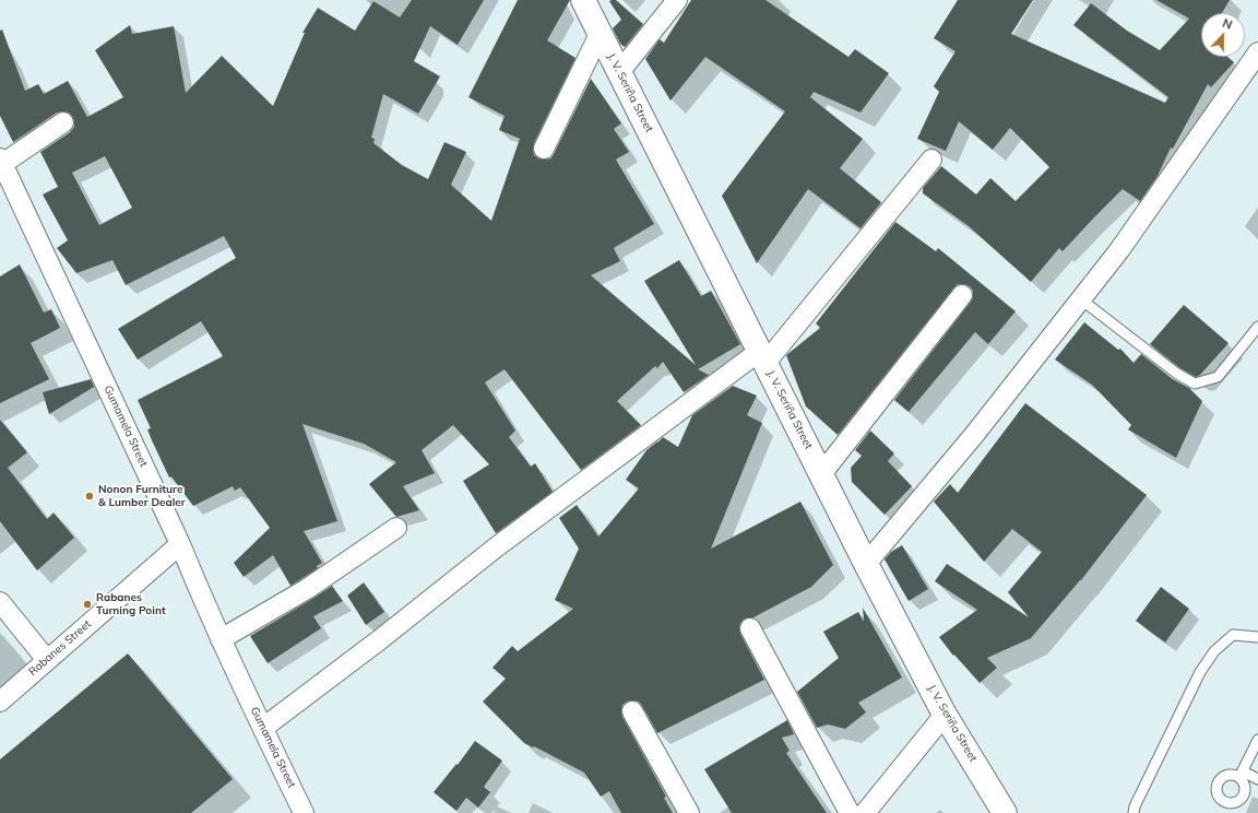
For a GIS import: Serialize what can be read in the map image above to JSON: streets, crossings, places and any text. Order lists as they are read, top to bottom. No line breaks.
{"streets":{"main road":["J. V. Seriña Street"],"street":["Gumamela Street","Rabanes Street"]},"crossings":[["Gumamela Street","Rabanes Street"]],"places":["Nonon Furniture & Lumber Dealer","Rabanes Turning Point"],"north":"top"}
